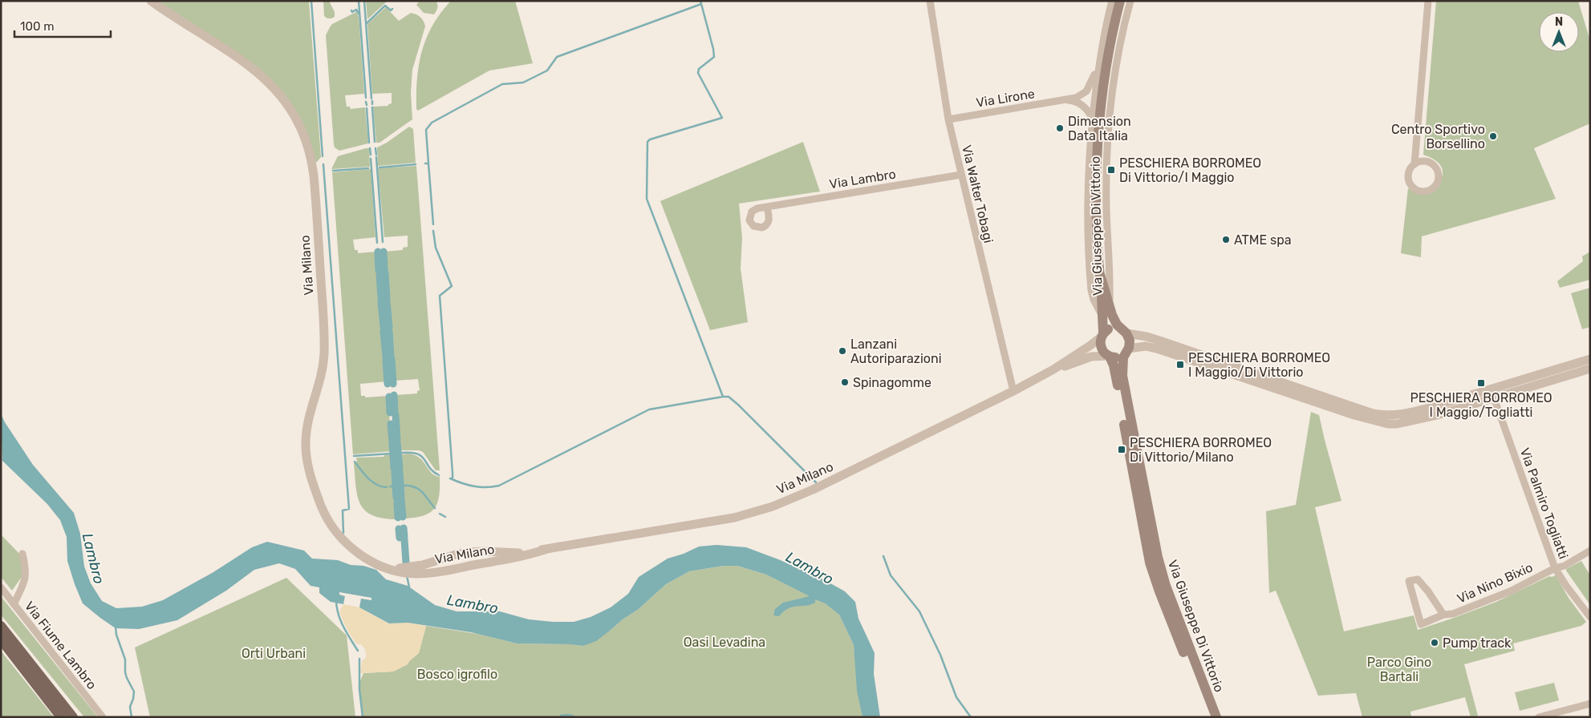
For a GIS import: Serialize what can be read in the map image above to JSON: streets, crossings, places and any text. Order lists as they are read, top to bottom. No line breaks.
{"streets":{"main road":["Via Giuseppe Di Vittorio"],"street":["Via Lirone","Via Lambro","Via Walter Tobagi","Via Milano","Via Palmiro Togliatti","Via Nino Bixio","Via Fiume Lambro"]},"crossings":[["Via Lirone","Via Walter Tobagi"],["Via Lirone","Via Giuseppe Di Vittorio"],["Via Lambro","Via Walter Tobagi"],["Via Walter Tobagi","Via Milano"],["Via Giuseppe Di Vittorio","Via Milano"],["Via Palmiro Togliatti","Via Nino Bixio"]],"water":["Lambro"],"parks":["Oasi Levadina","Orti Urbani","Parco Gino Bartali","Bosco igrofilo"],"places":{"other":["Dimension Data Italia","Centro Sportivo Borsellino","ATME spa","Lanzani Autoriparazioni","Spinagomme","Pump track"],"transit":["PESCHIERA BORROMEO Di Vittorio/I Maggio","PESCHIERA BORROMEO I Maggio/Di Vittorio","PESCHIERA BORROMEO I Maggio/Togliatti","PESCHIERA BORROMEO Di Vittorio/Milano"]},"scale_bar":"100 m","north":"top"}
